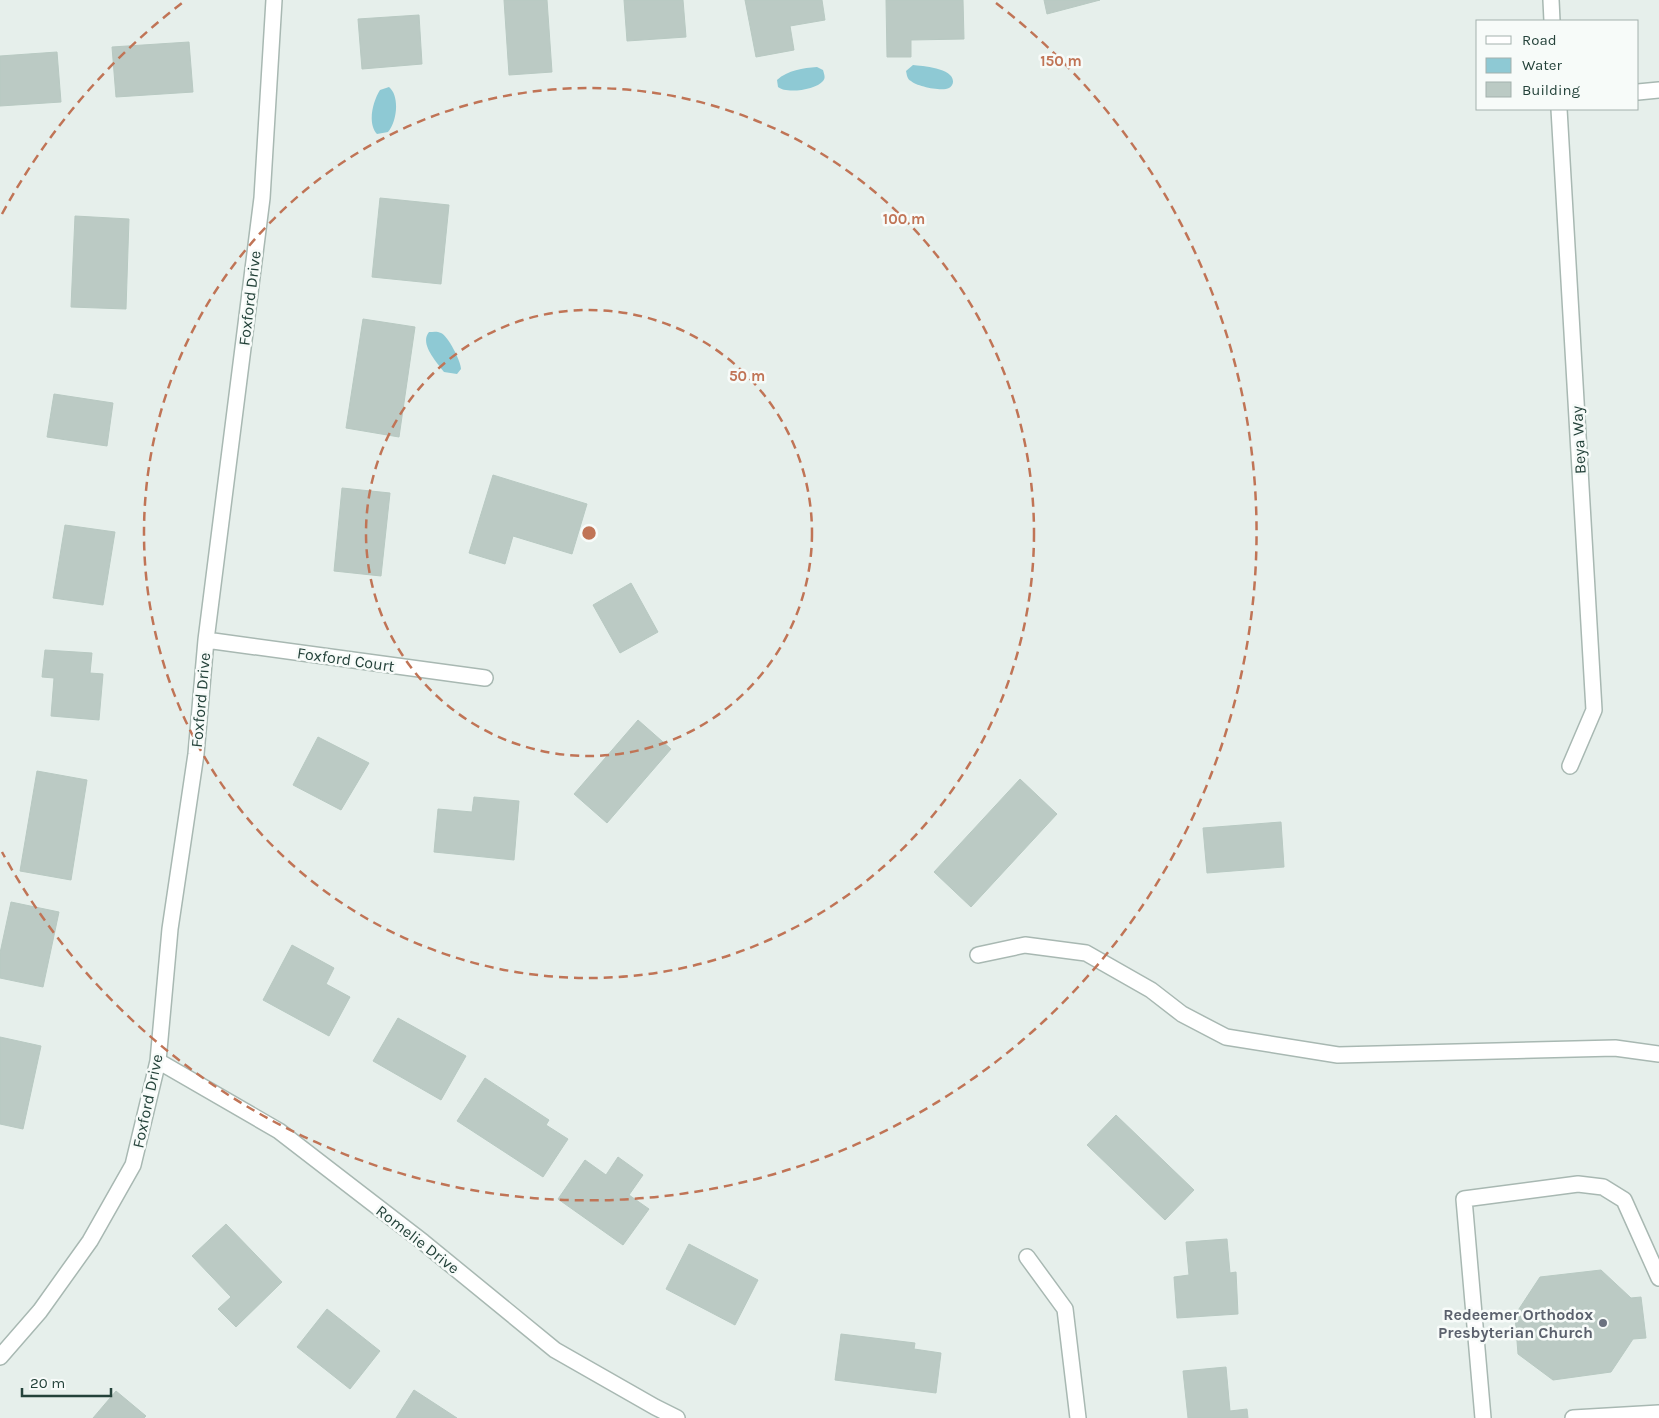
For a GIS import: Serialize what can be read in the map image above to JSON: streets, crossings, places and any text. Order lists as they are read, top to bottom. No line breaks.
{"streets":{"street":["Foxford Drive","Beya Way","Foxford Court","Romelie Drive"]},"crossings":[["Foxford Drive","Foxford Court"],["Foxford Drive","Romelie Drive"]],"places":["Redeemer Orthodox Presbyterian Church"],"legend":["Road","Water","Building"],"scale_bar":"20 m","rings":["150 m","100 m","50 m"]}
